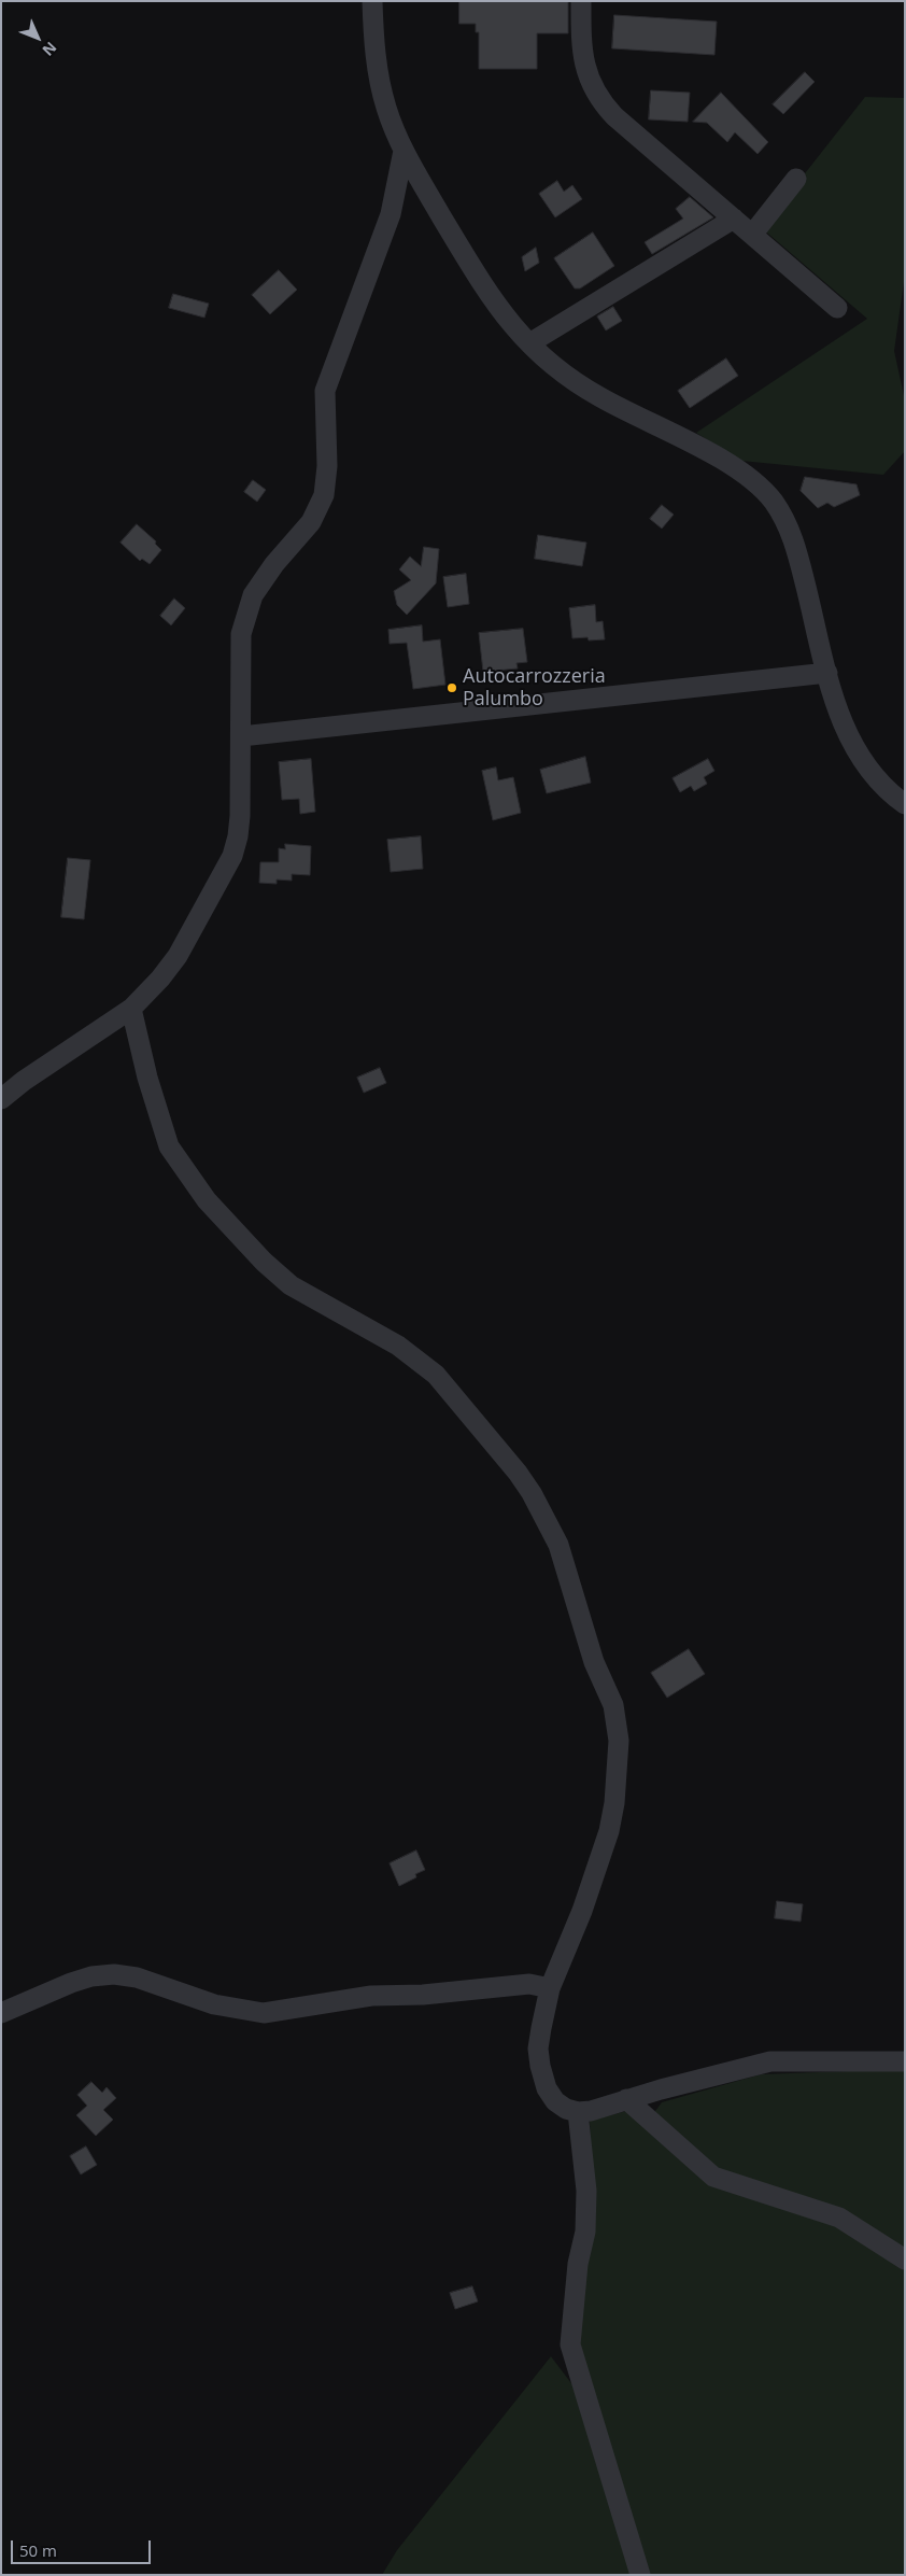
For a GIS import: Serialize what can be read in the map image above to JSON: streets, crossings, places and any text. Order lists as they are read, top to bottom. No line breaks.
{"places":["Autocarrozzeria Palumbo"],"scale_bar":"50 m","north":"bottom right"}
